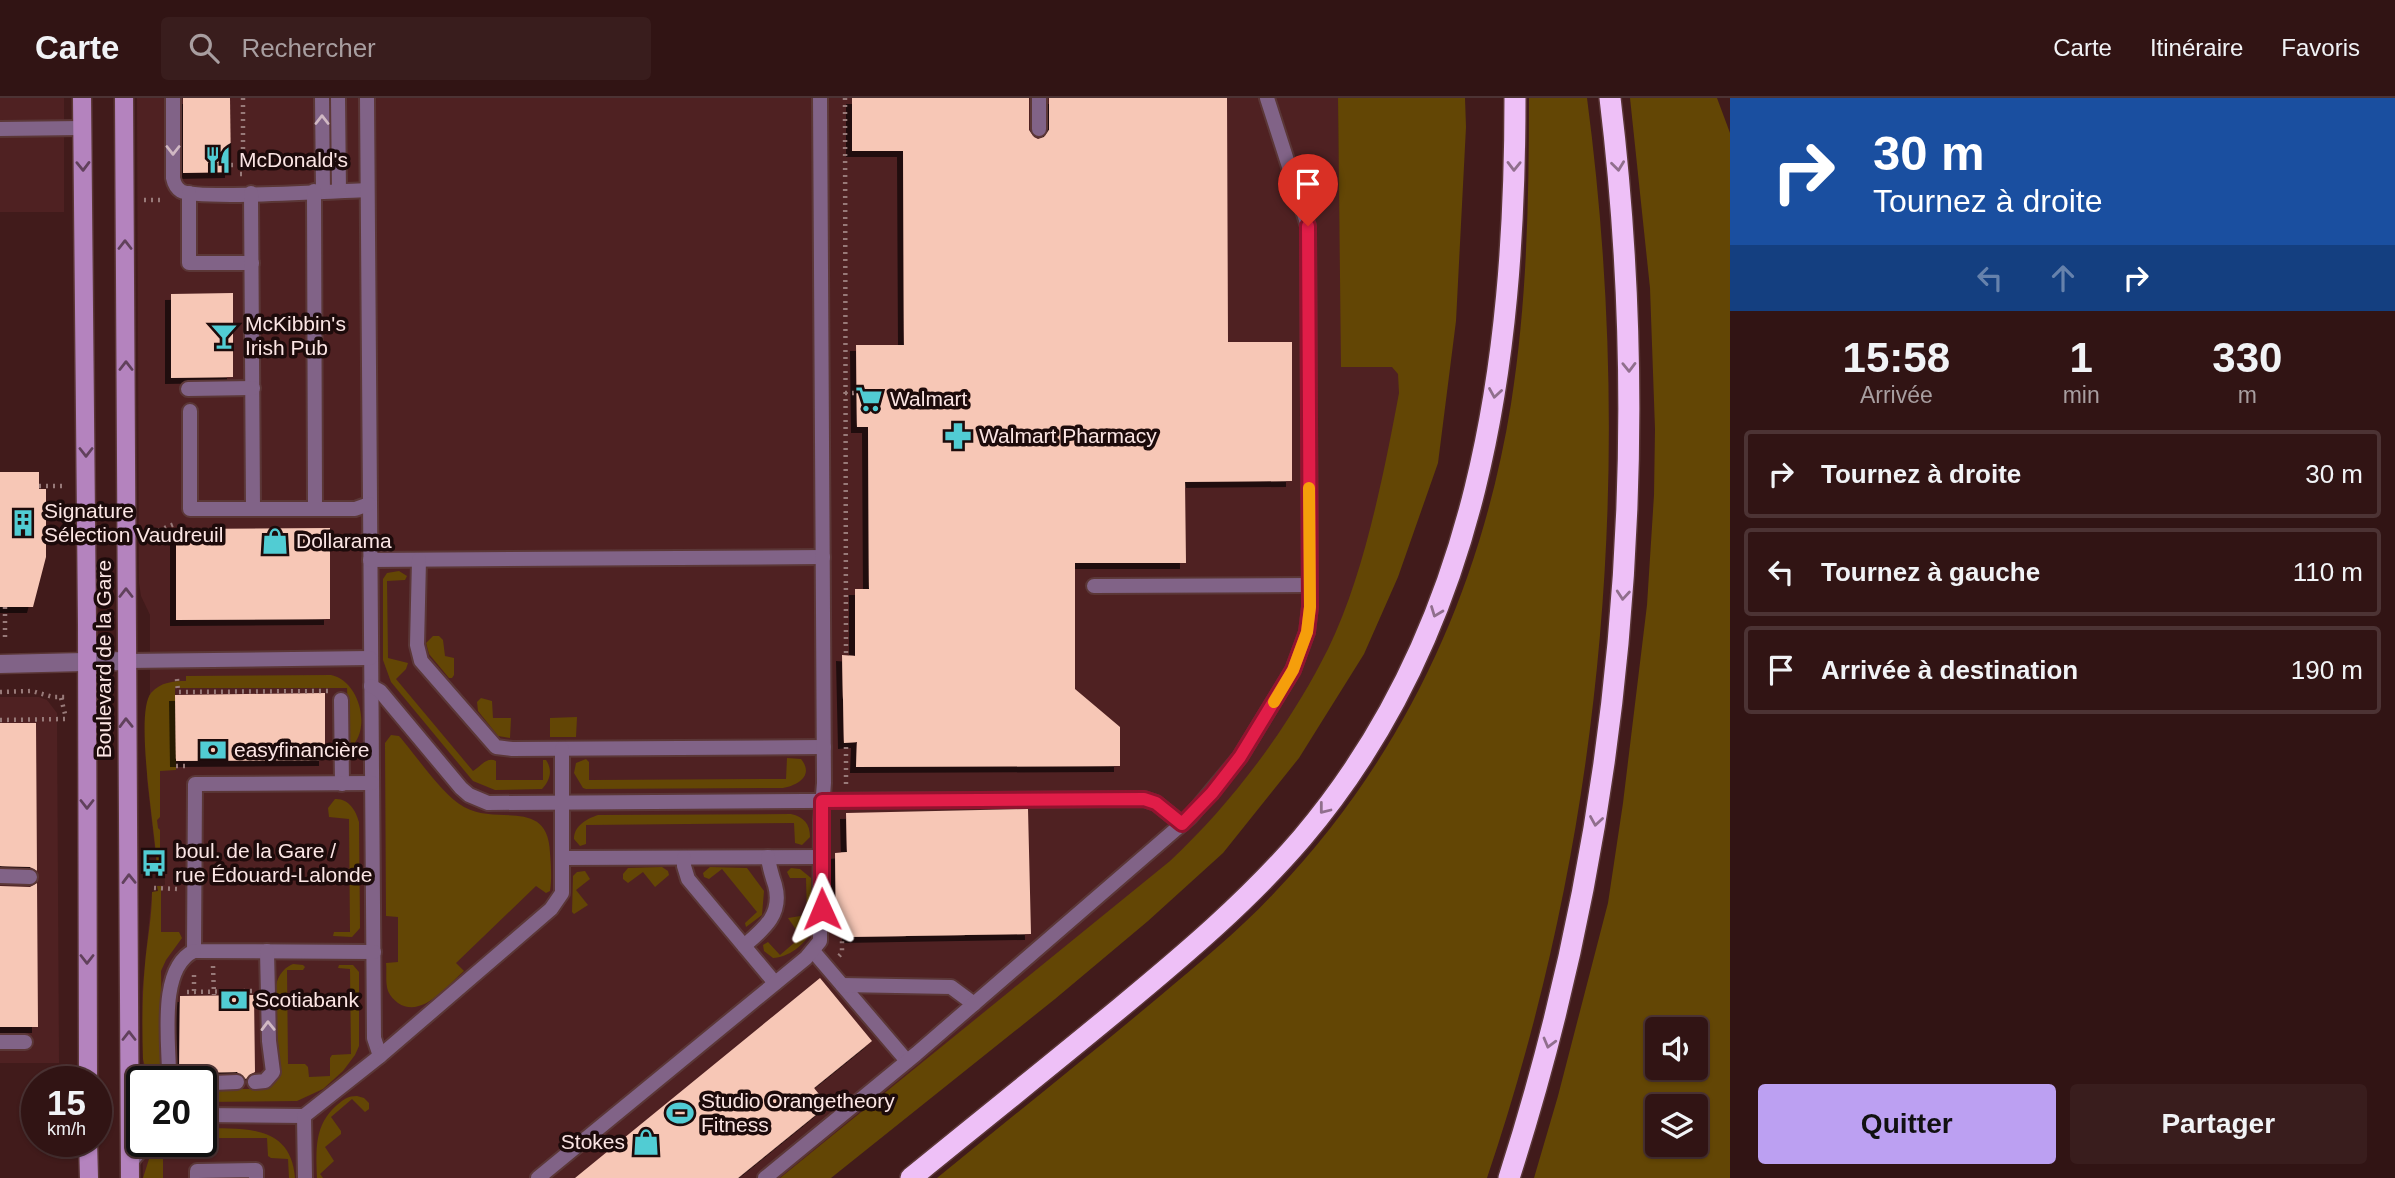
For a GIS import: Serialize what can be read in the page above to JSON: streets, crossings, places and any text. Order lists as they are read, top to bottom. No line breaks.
{"streets":{"main road":["Boulevard de la Gare"]},"places":{"restaurant":["McDonald's"],"bar":["McKibbin's Irish Pub"],"supermarket":["Walmart"],"pharmacy":["Walmart Pharmacy"],"building":["Signature Sélection Vaudreuil"],"shop":["Dollarama","Stokes"],"bank":["easyfinancière","Scotiabank"],"bus stop":["boul. de la Gare / rue Édouard-Lalonde"],"sports":["Studio Orangetheory Fitness"]},"page":{"header":"Carte","search":"Rechercher","nav":["Carte","Itinéraire","Favoris"],"turn":["30 m","Tournez à droite"],"eta":["15:58","Arrivée","1","min","330","m"],"list":[{"name":"Tournez à droite","value":"30 m"},{"name":"Tournez à gauche","value":"110 m"},{"name":"Arrivée à destination","value":"190 m"}],"speed":"15 km/h","limit":"20","buttons":["Quitter","Partager"]}}
